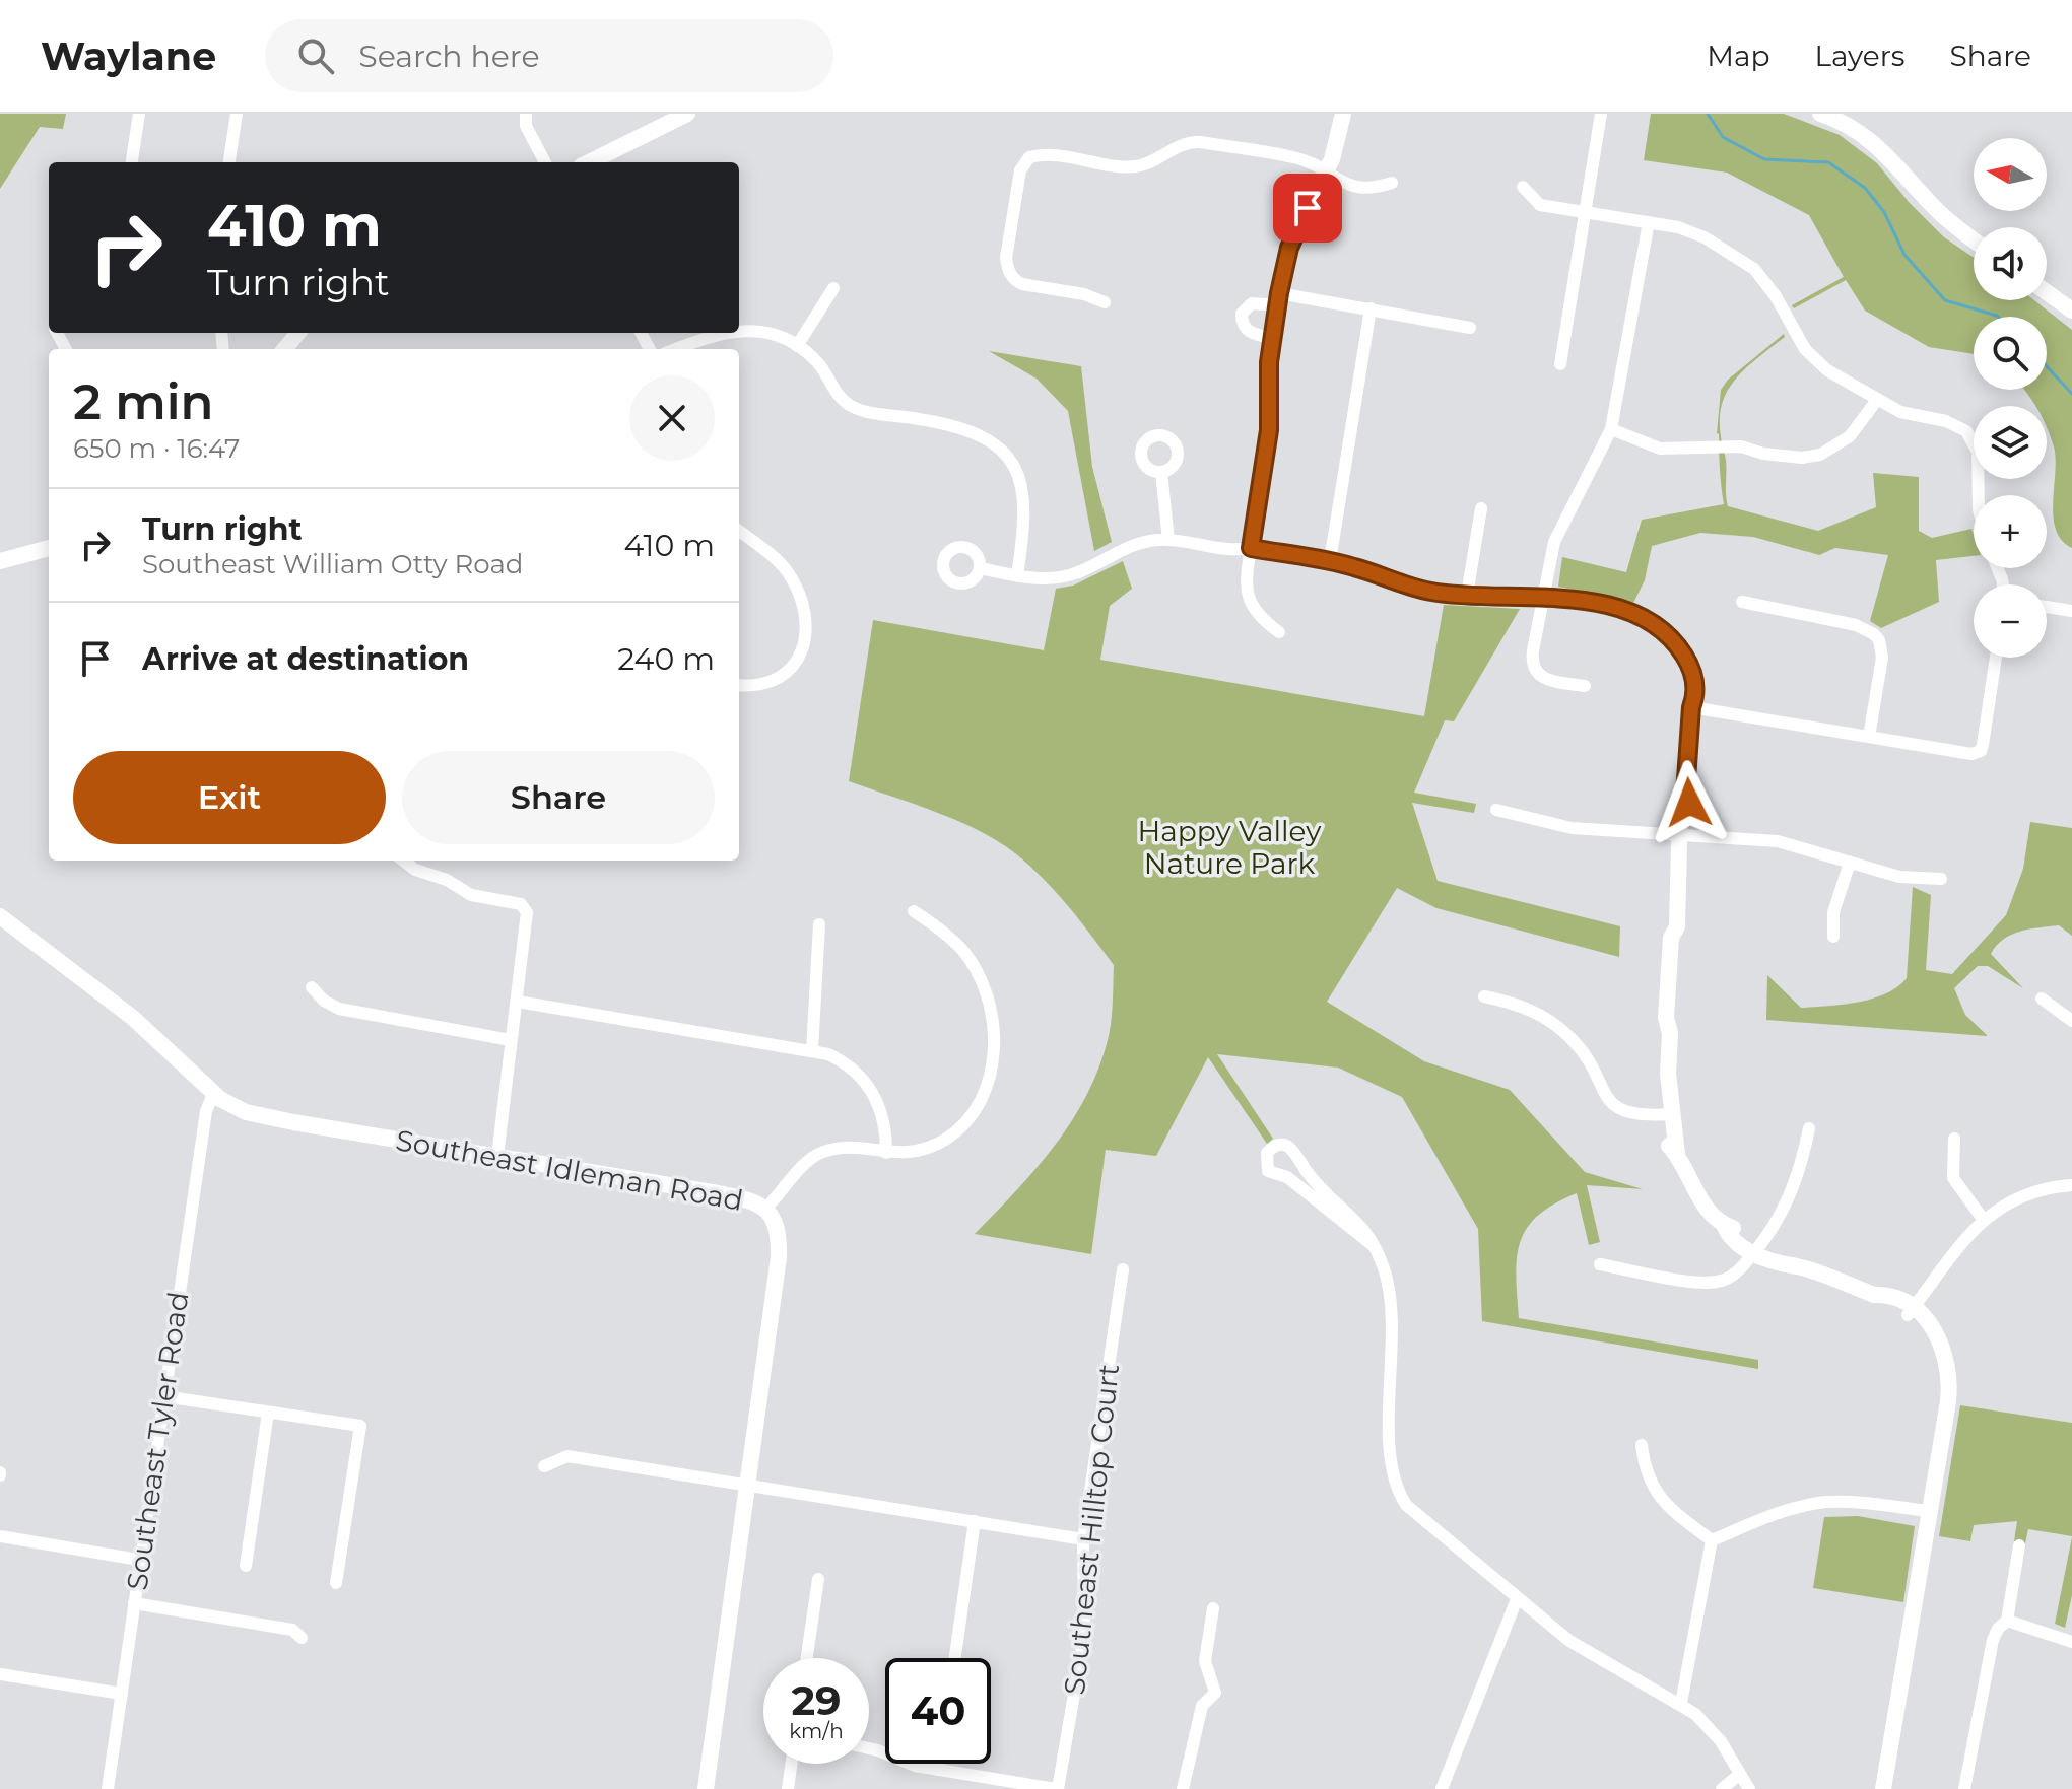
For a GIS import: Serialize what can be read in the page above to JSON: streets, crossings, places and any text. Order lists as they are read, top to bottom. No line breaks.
{"streets":{"street":["Southeast Idleman Road","Southeast Tyler Road","Southeast Hilltop Court"]},"crossings":[["Southeast Idleman Road","Southeast Tyler Road"]],"parks":["Happy Valley Nature Park"],"north":"left","page":{"header":"Waylane","search":"Search here","nav":["Map","Layers","Share"],"map_buttons":["+","−"],"turn":["410 m","Turn right"],"heading":["2 min","650 m · 16:47"],"list":[{"name":"Turn right","note":"Southeast William Otty Road","value":"410 m"},{"name":"Arrive at destination","value":"240 m"}],"buttons":["Exit","Share"],"speed":"29 km/h","limit":"40"}}
